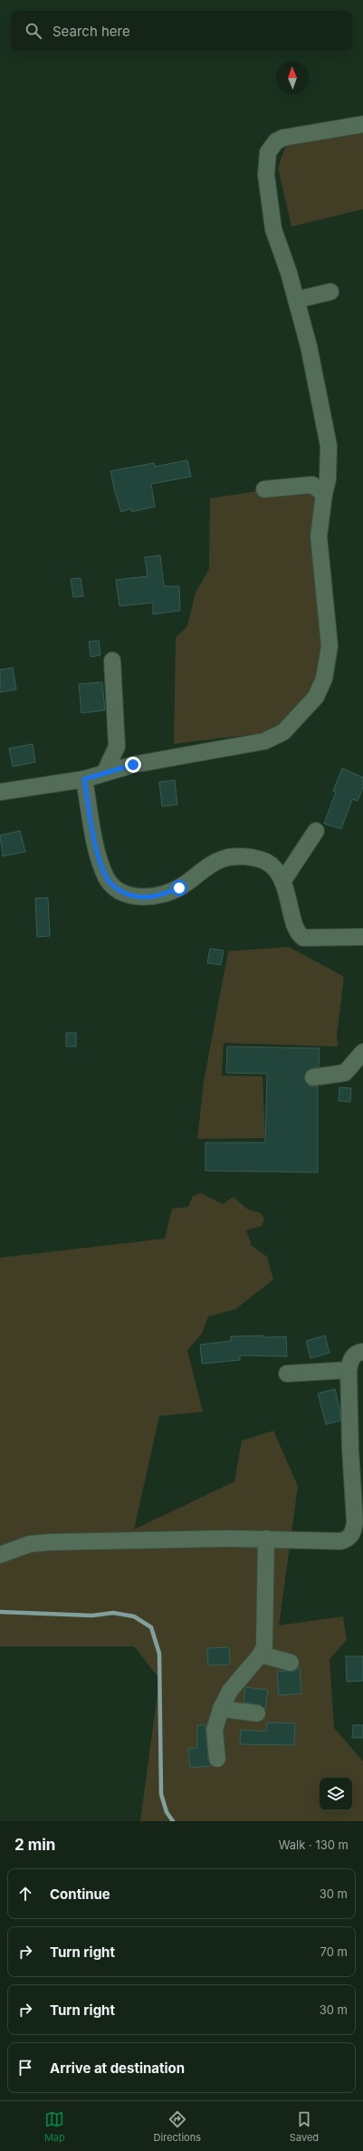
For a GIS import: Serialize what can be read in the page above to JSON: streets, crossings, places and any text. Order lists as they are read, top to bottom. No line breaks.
{"north":"top","page":{"search":"Search here","heading":["2 min","Walk · 130 m"],"list":[["Continue","30 m"],["Turn right","70 m"],["Turn right","30 m"],"Arrive at destination"],"nav":["Map","Directions","Saved"]}}
